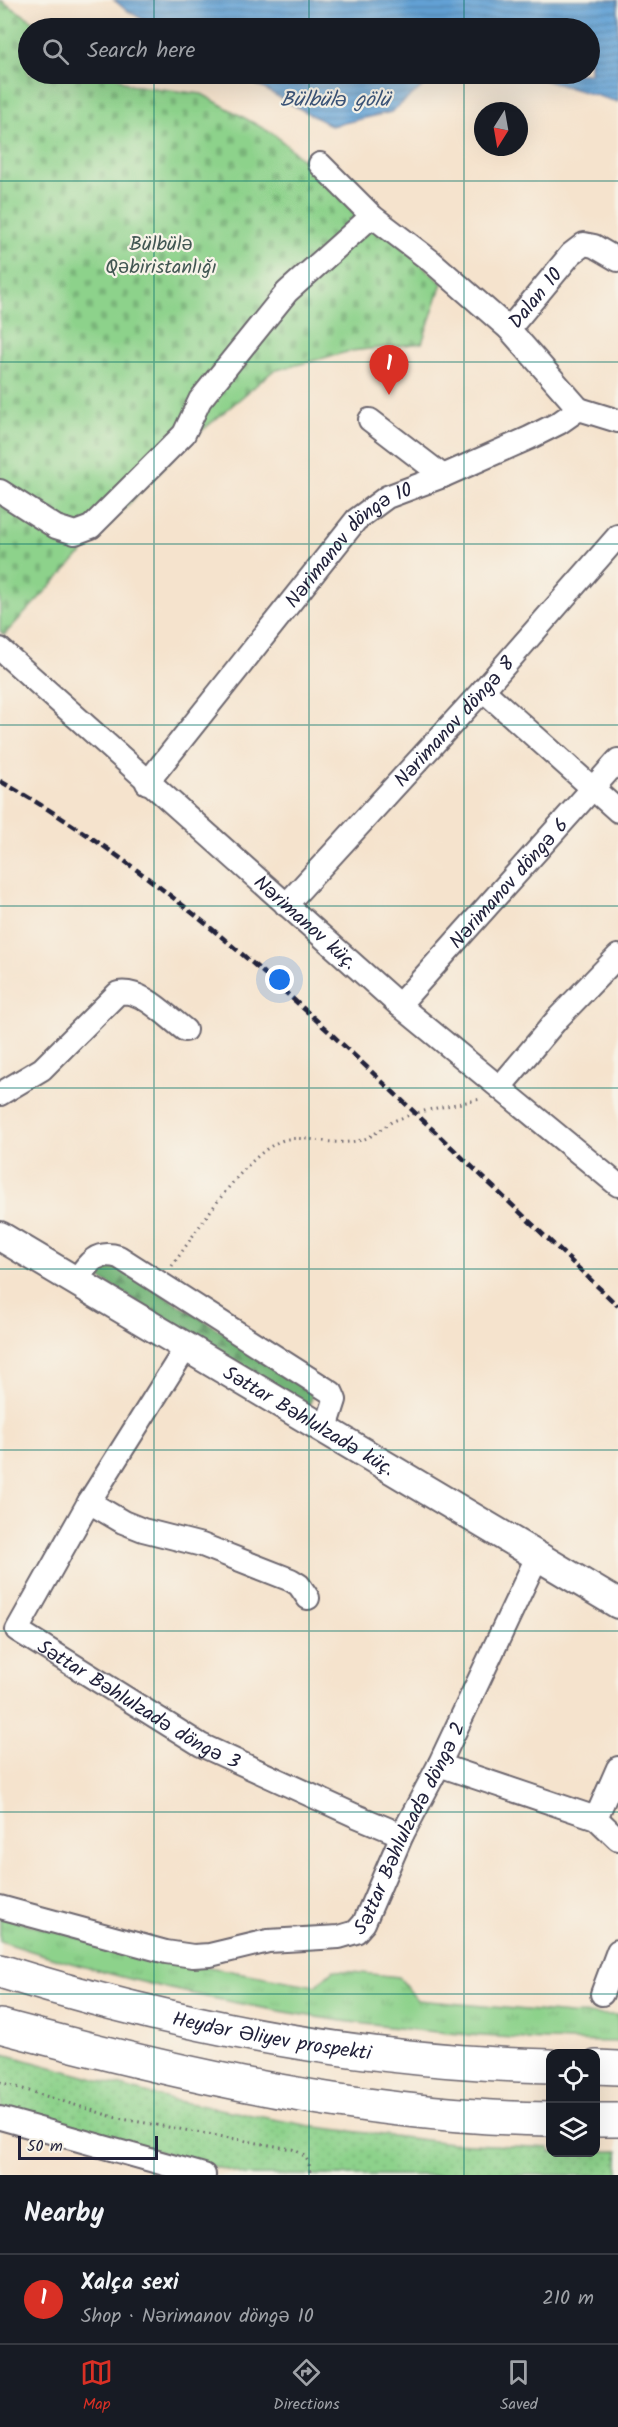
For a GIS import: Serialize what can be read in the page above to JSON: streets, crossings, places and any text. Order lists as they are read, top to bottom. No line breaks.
{"streets":{"highway":["Heydər Əliyev prospekti"],"main road":["Səttar Bəhlulzadə küç."],"street":["Dalan 10","Nərimanov döngə 10","Nərimanov döngə 8","Nərimanov döngə 6","Nərimanov küç.","Səttar Bəhlulzadə döngə 3","Səttar Bəhlulzadə döngə 2"]},"crossings":[["Dalan 10","Nərimanov döngə 10"],["Nərimanov döngə 10","Nərimanov küç."],["Nərimanov döngə 8","Nərimanov küç."],["Nərimanov döngə 6","Nərimanov küç."],["Səttar Bəhlulzadə küç.","Səttar Bəhlulzadə döngə 3"],["Səttar Bəhlulzadə küç.","Səttar Bəhlulzadə döngə 2"],["Səttar Bəhlulzadə döngə 3","Səttar Bəhlulzadə döngə 2"]],"water":["Bülbülə gölü"],"parks":["Bülbülə Qəbiristanlığı"],"scale_bar":"50 m","north":"bottom","page":{"search":"Search here","pins":"1","scale":"50 m","heading":"Nearby","list":[{"mark":"1","name":"Xalça sexi","note":"Shop · Nərimanov döngə 10","value":"210 m"}],"nav":["Map","Directions","Saved"]}}
